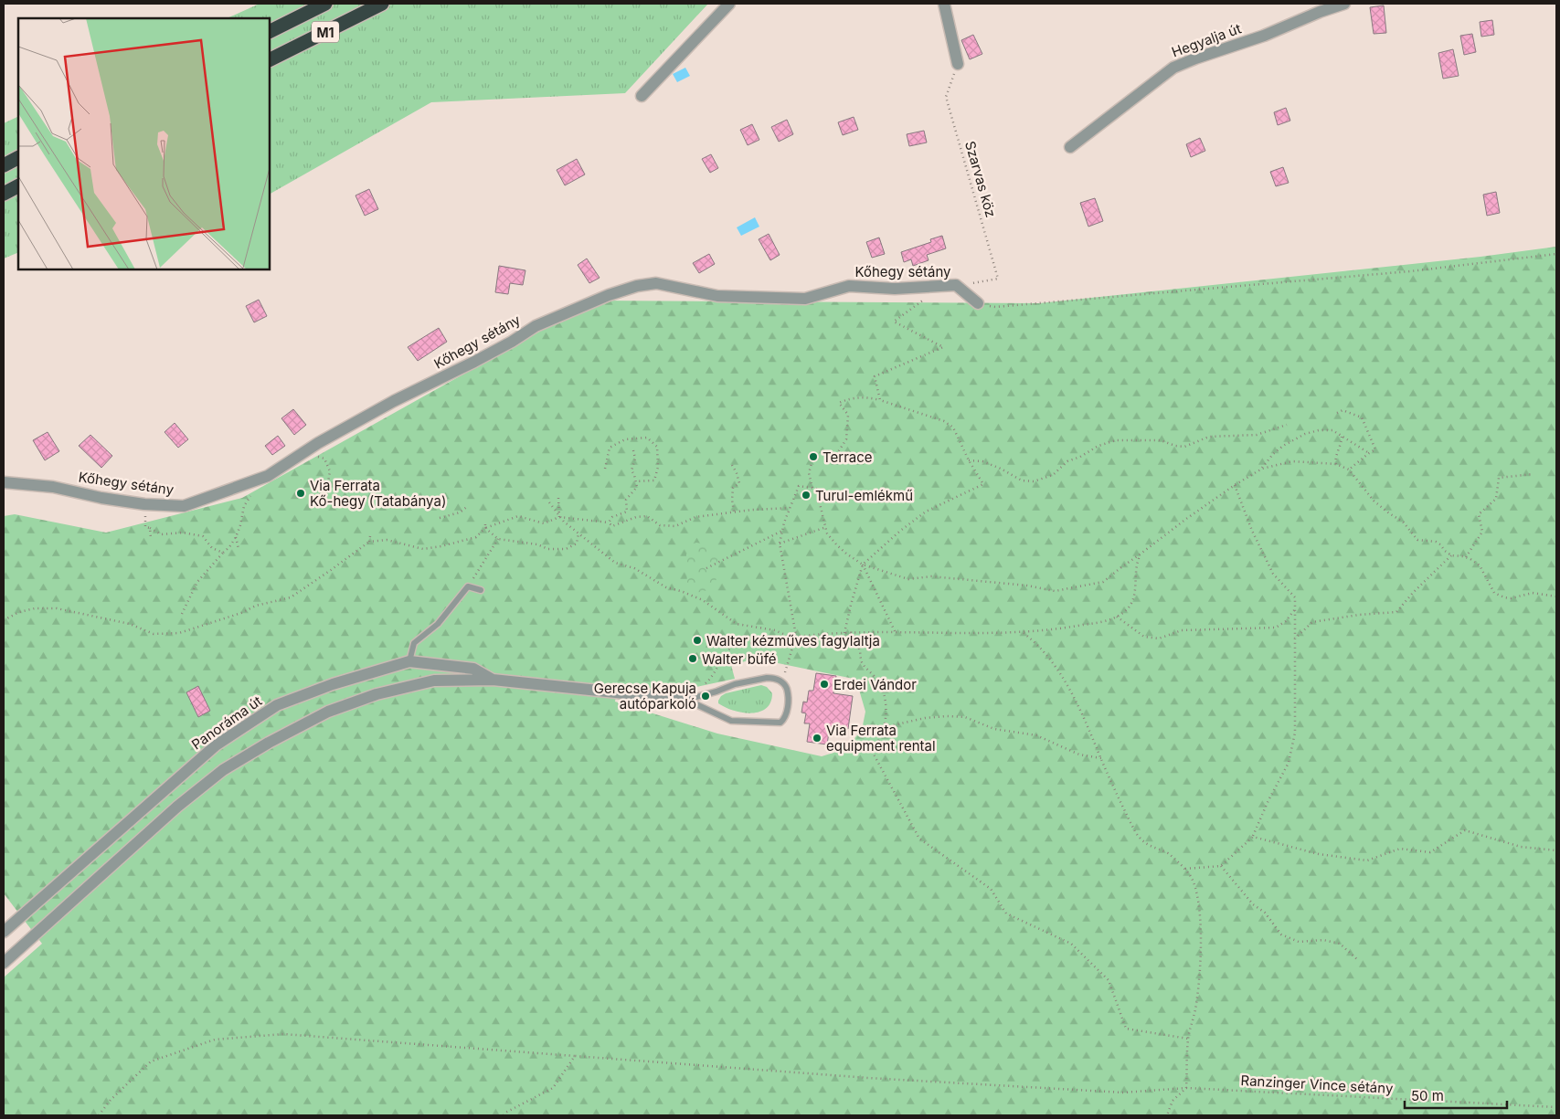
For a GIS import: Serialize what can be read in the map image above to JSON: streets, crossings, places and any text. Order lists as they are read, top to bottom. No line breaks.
{"streets":{"highway":["M1"],"street":["Hegyalja út","Kőhegy sétány","Panoráma út"],"path":["Szarvas köz","Ranzinger Vince sétány"]},"places":["Terrace","Via Ferrata Kő-hegy (Tatabánya)","Turul-emlékmű","Walter kézműves fagylaltja","Walter büfé","Erdei Vándor","Gerecse Kapuja autóparkoló","Via Ferrata equipment rental"],"scale_bar":"50 m"}
